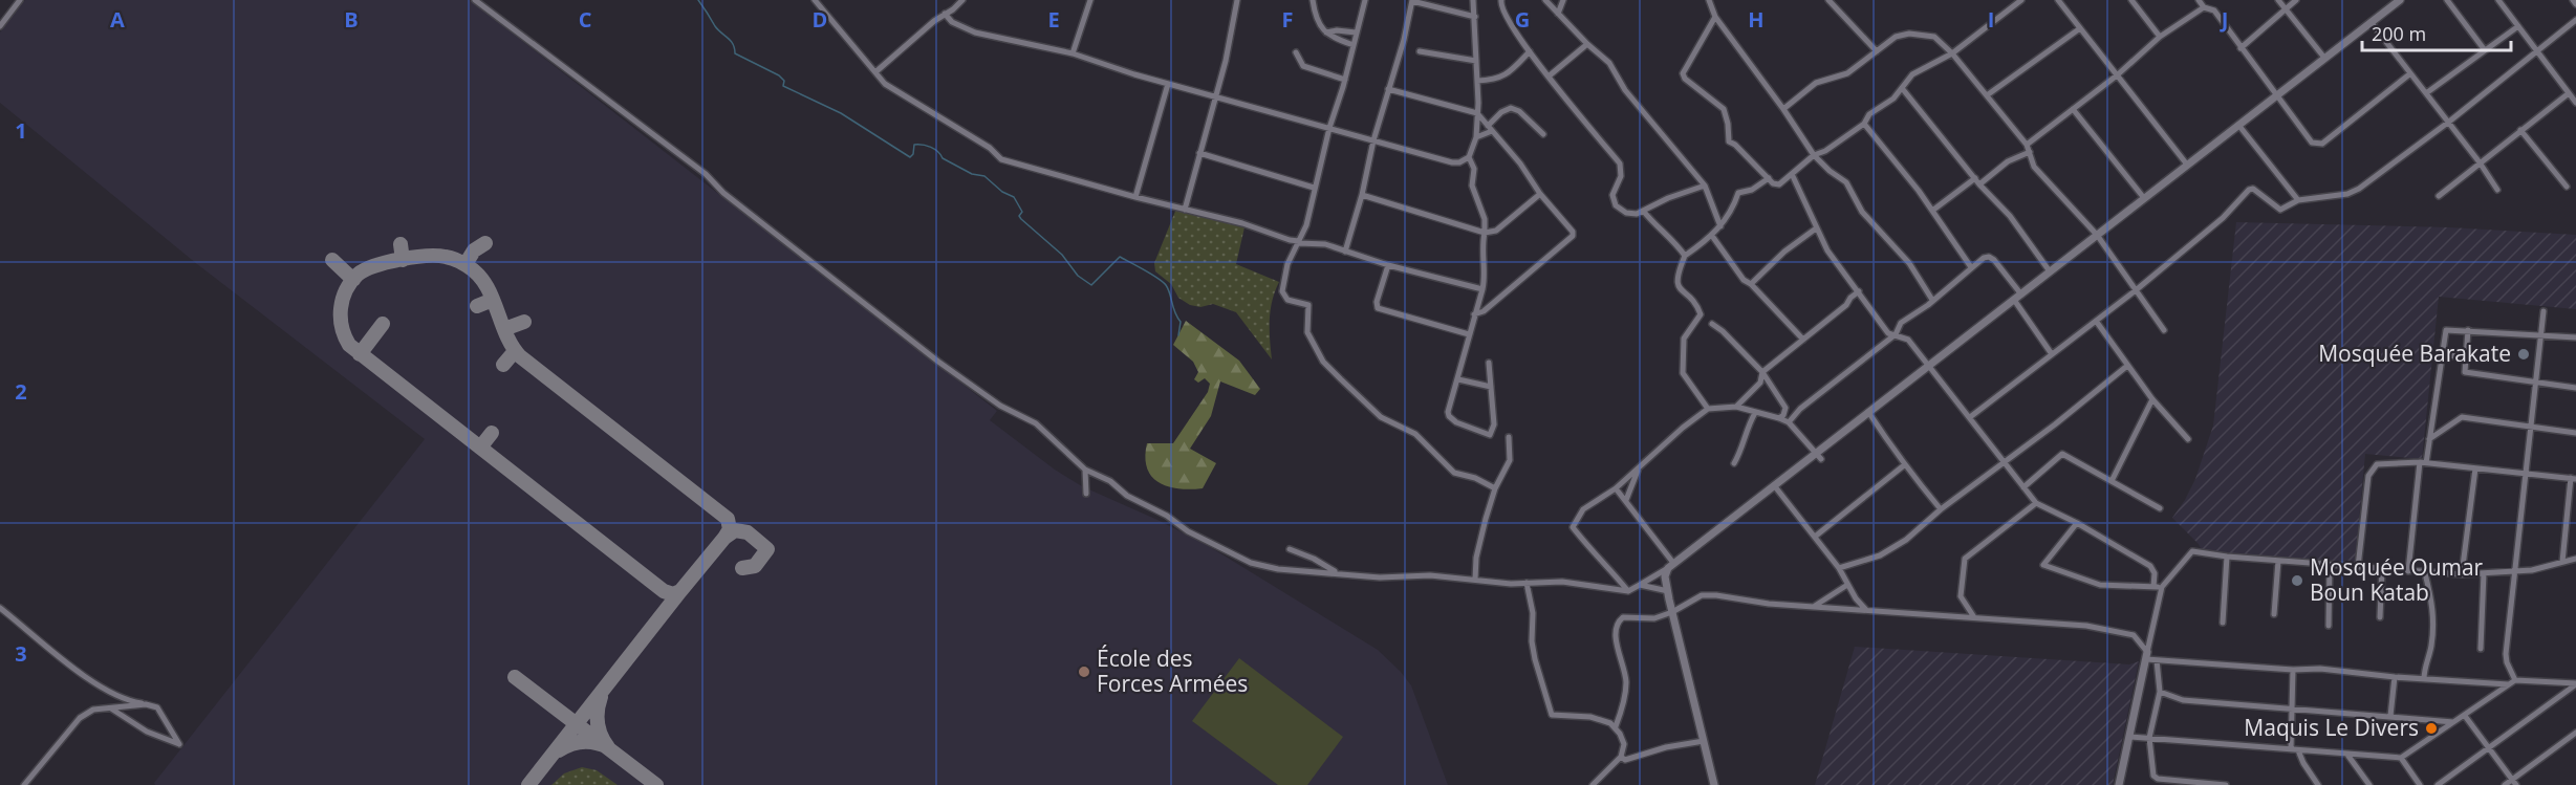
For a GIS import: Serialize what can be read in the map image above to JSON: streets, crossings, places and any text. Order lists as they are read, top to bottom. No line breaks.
{"places":["Mosquée Barakate","Mosquée Oumar Boun Katab","École des Forces Armées","Maquis Le Divers"],"scale_bar":"200 m","grid":{"columns":["A","B","C","D","E","F","G","H","I","J"],"rows":["1","2","3"]}}
